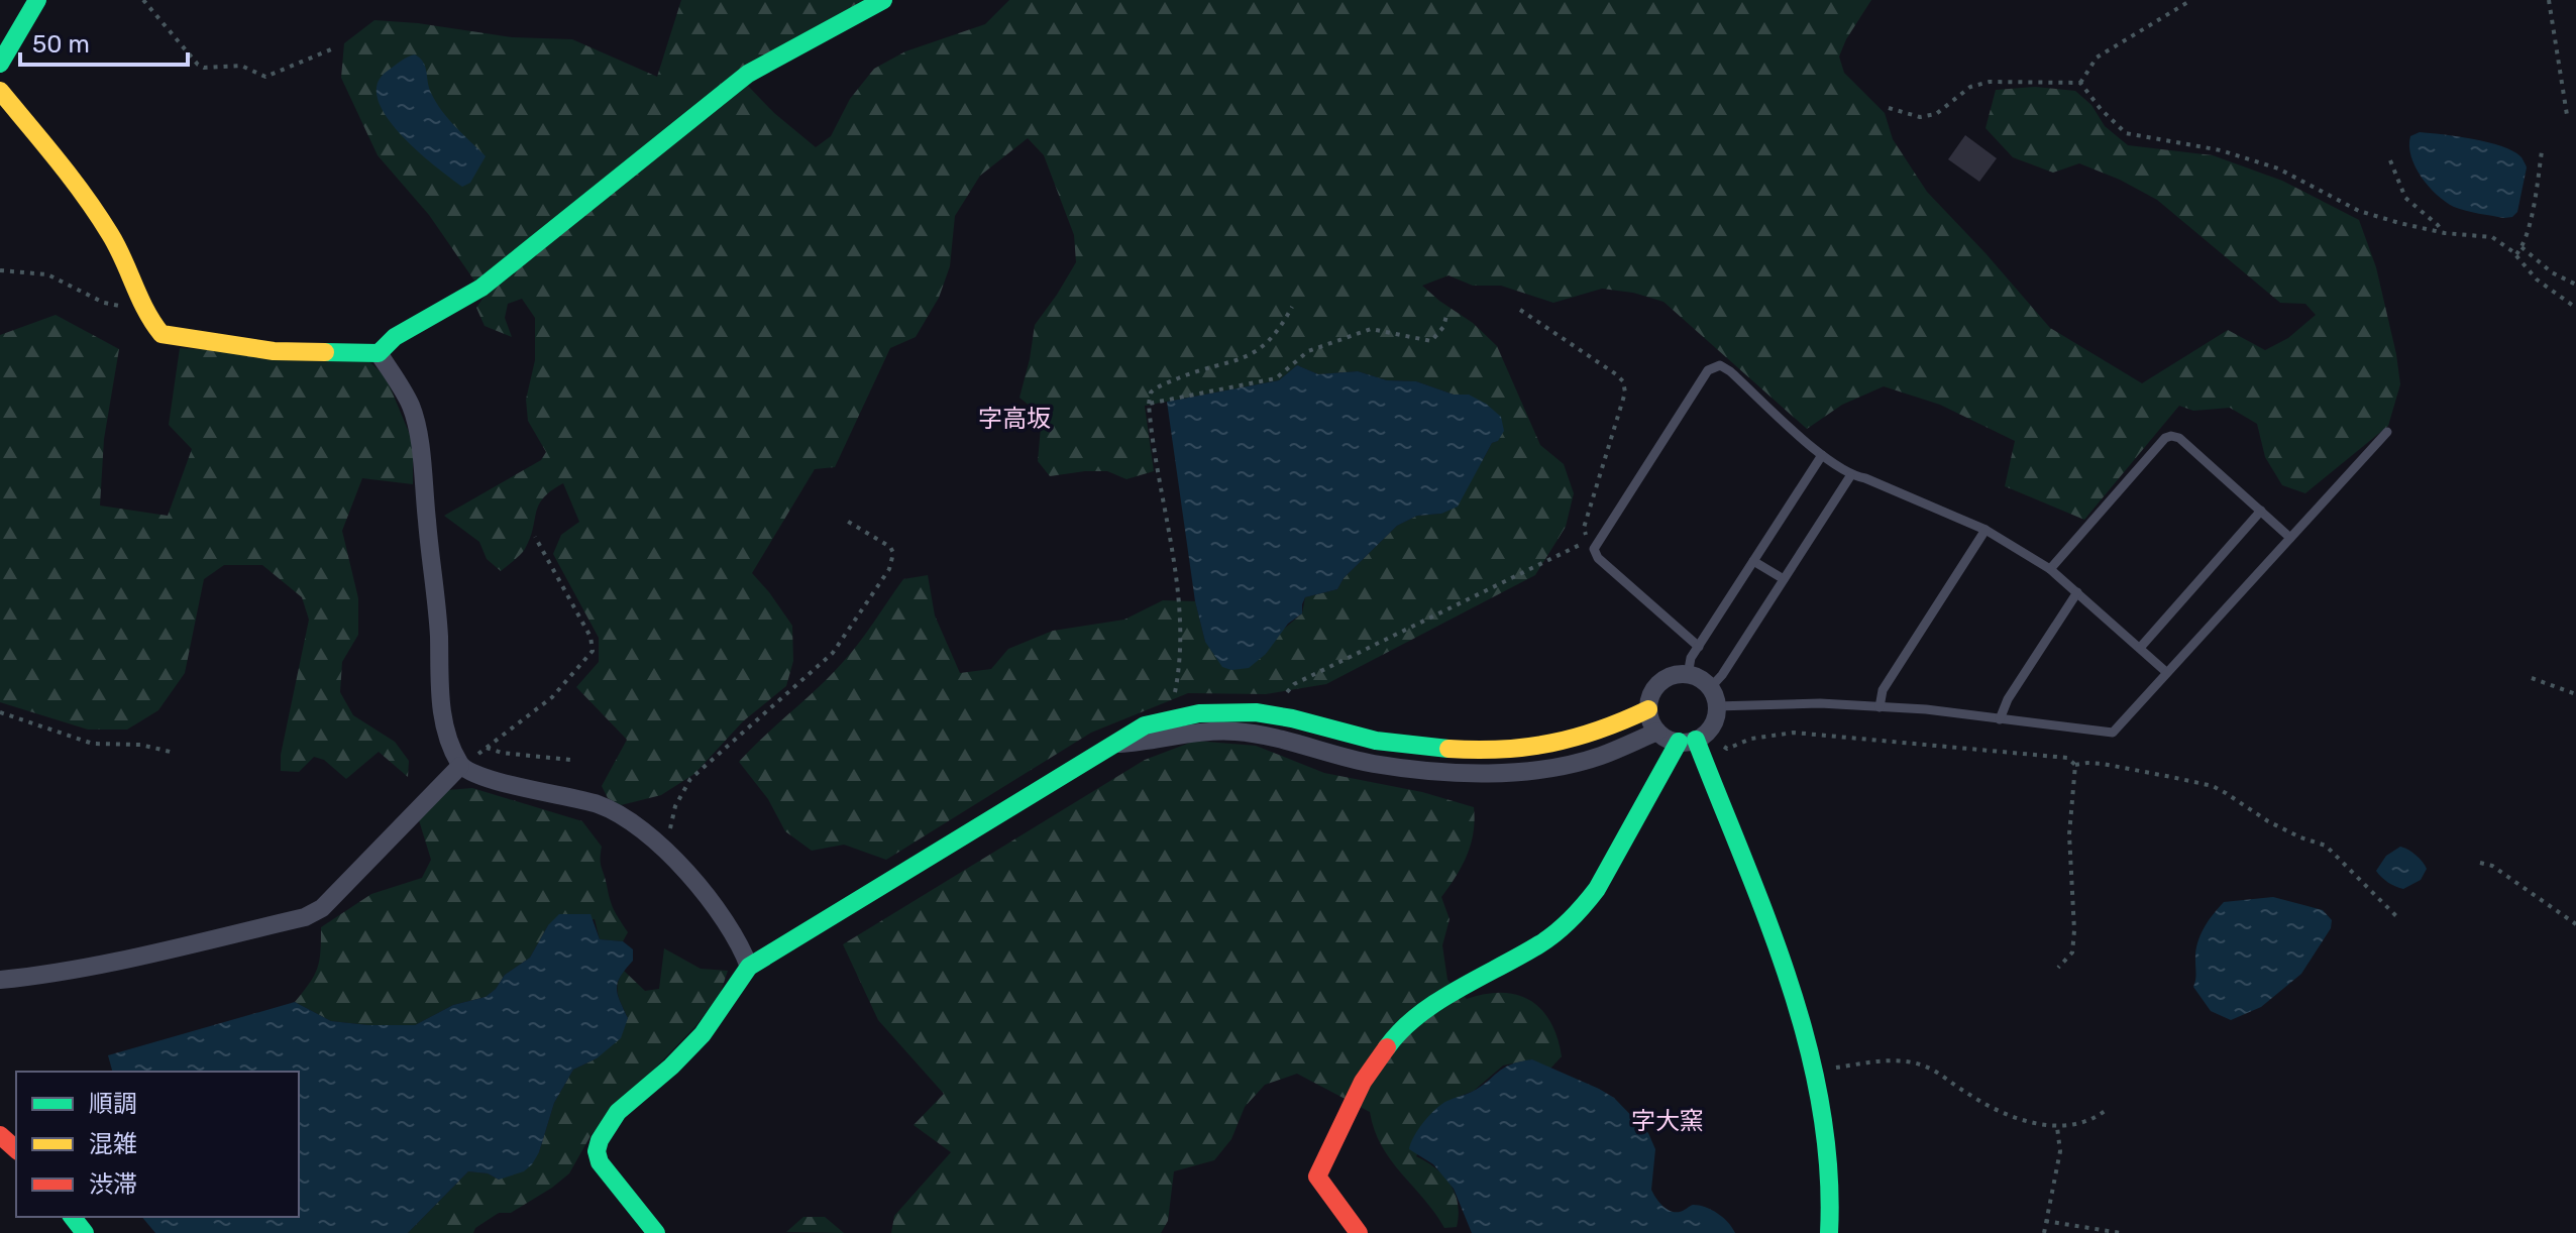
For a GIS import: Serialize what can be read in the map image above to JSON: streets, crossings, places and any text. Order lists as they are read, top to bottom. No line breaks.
{"districts":["字高坂","字大窯"],"legend":["順調","混雑","渋滞"],"scale_bar":"50 m"}
